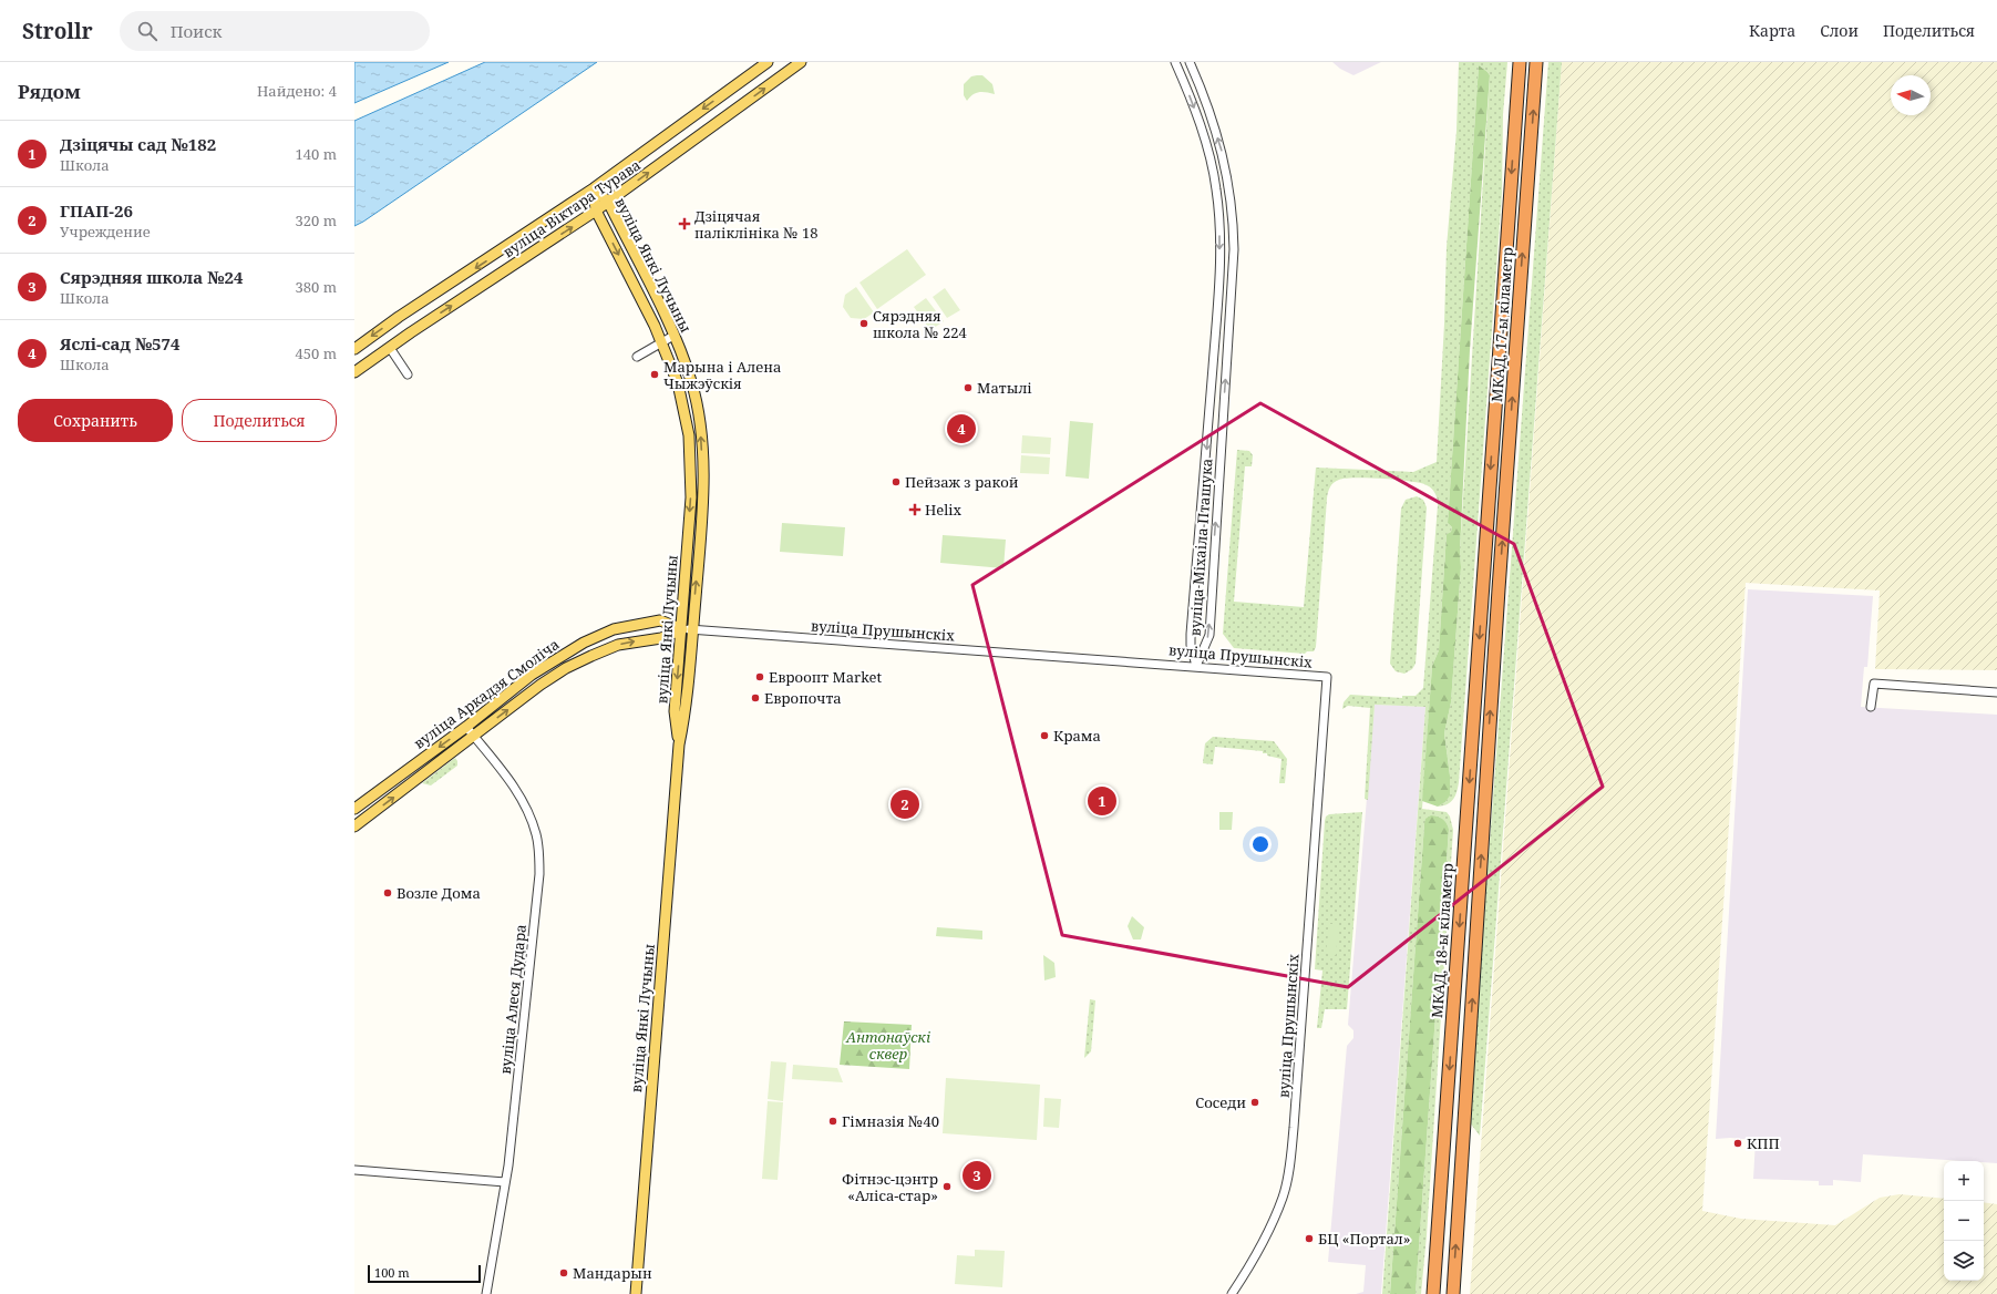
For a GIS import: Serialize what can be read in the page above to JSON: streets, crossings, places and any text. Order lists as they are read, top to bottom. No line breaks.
{"streets":{"highway":["МКАД, 17-ы кіламетр","МКАД, 18-ы кіламетр"],"main road":["вуліца Віктара Турава","вуліца Янкі Лучыны","вуліца Аркадзя Смоліча"],"street":["вуліца Міхаіла Пташука","вуліца Прушынскіх","вуліца Алеся Дудара"]},"crossings":[["вуліца Віктара Турава","вуліца Янкі Лучыны"],["вуліца Янкі Лучыны","вуліца Прушынскіх"],["вуліца Янкі Лучыны","вуліца Аркадзя Смоліча"],["МКАД, 17-ы кіламетр","МКАД, 18-ы кіламетр"],["вуліца Міхаіла Пташука","вуліца Прушынскіх"],["вуліца Прушынскіх","вуліца Аркадзя Смоліча"],["вуліца Аркадзя Смоліча","вуліца Алеся Дудара"]],"one_way":["МКАД, 18-ы кіламетр"],"parks":["Антонаўскі сквер"],"places":{"health":["Дзіцячая паліклініка № 18","Helix"],"other":["Сярэдняя школа № 224","Марына і Алена Чыжэўскія","Матылі","Пейзаж з ракой","Евроопт Market","Европочта","Крама","Возле Дома","Соседи","Гімназія №40","КПП","Фітнэс-цэнтр «Аліса-стар»","БЦ «Портал»","Мандарын"]},"scale_bar":"100 m","north":"left","page":{"header":"Strollr","search":"Поиск","nav":["Карта","Слои","Поделиться"],"heading":["Рядом","Найдено: 4"],"list":[{"mark":"1","name":"Дзіцячы сад №182","note":"Школа","value":"140 m"},{"mark":"2","name":"ГПАП-26","note":"Учреждение","value":"320 m"},{"mark":"3","name":"Сярэдняя школа №24","note":"Школа","value":"380 m"},{"mark":"4","name":"Яслі-сад №574","note":"Школа","value":"450 m"}],"buttons":["Сохранить","Поделиться"],"pins":["4","1","2","3"],"map_buttons":["+","−"],"scale":"100 m"}}
